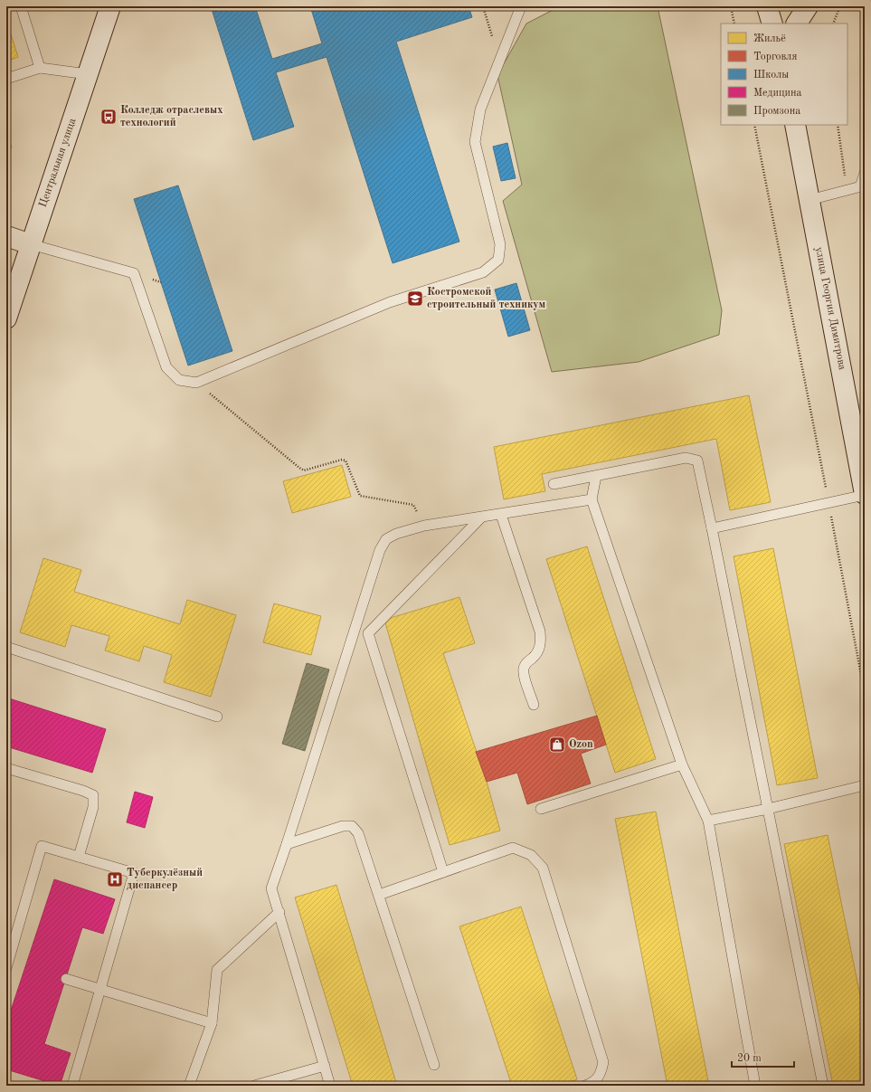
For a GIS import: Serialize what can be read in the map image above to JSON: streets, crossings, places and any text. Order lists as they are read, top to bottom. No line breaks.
{"streets":{"main road":["Центральная улица","улица Георгия Димитрова"]},"places":{"bus stop":["Колледж отраслевых технологий"],"school or university":["Костромской строительный техникум"],"shop":["Ozon"],"hospital":["Туберкулёзный диспансер"]},"legend":["Жильё","Торговля","Школы","Медицина","Промзона"],"scale_bar":"20 m"}
